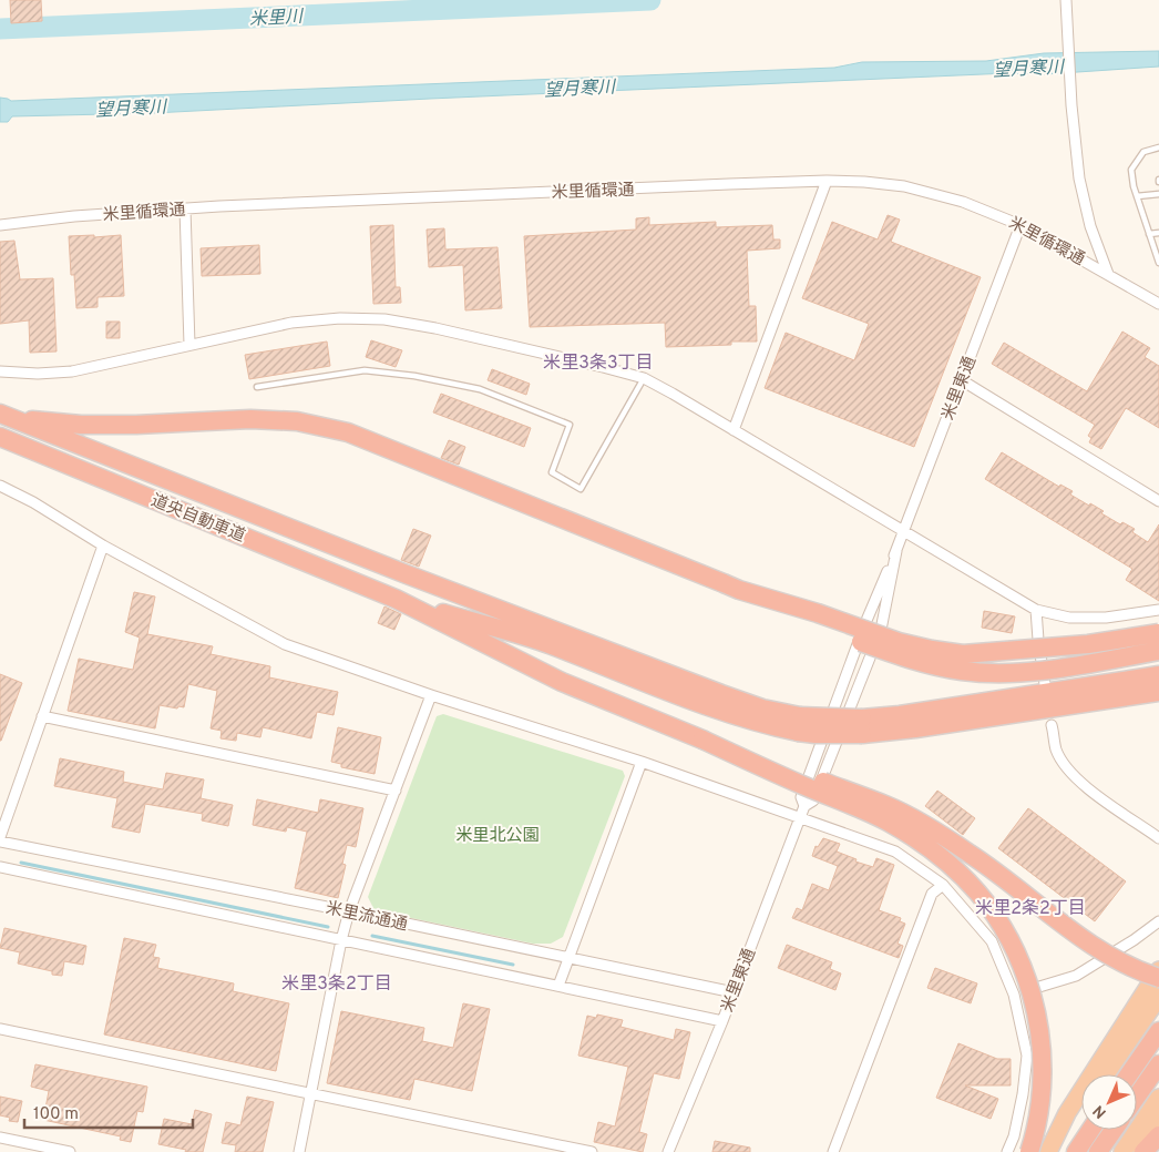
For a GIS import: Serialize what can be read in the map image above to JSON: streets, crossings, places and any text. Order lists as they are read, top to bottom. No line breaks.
{"streets":{"highway":["道央自動車道"],"street":["米里循環通","米里東通","米里流通通"]},"crossings":[["米里循環通","米里東通"],["米里東通","米里流通通"]],"districts":["米里3条3丁目","米里2条2丁目","米里3条2丁目"],"water":["米里川","望月寒川"],"parks":["米里北公園"],"scale_bar":"100 m","north":"bottom left"}
